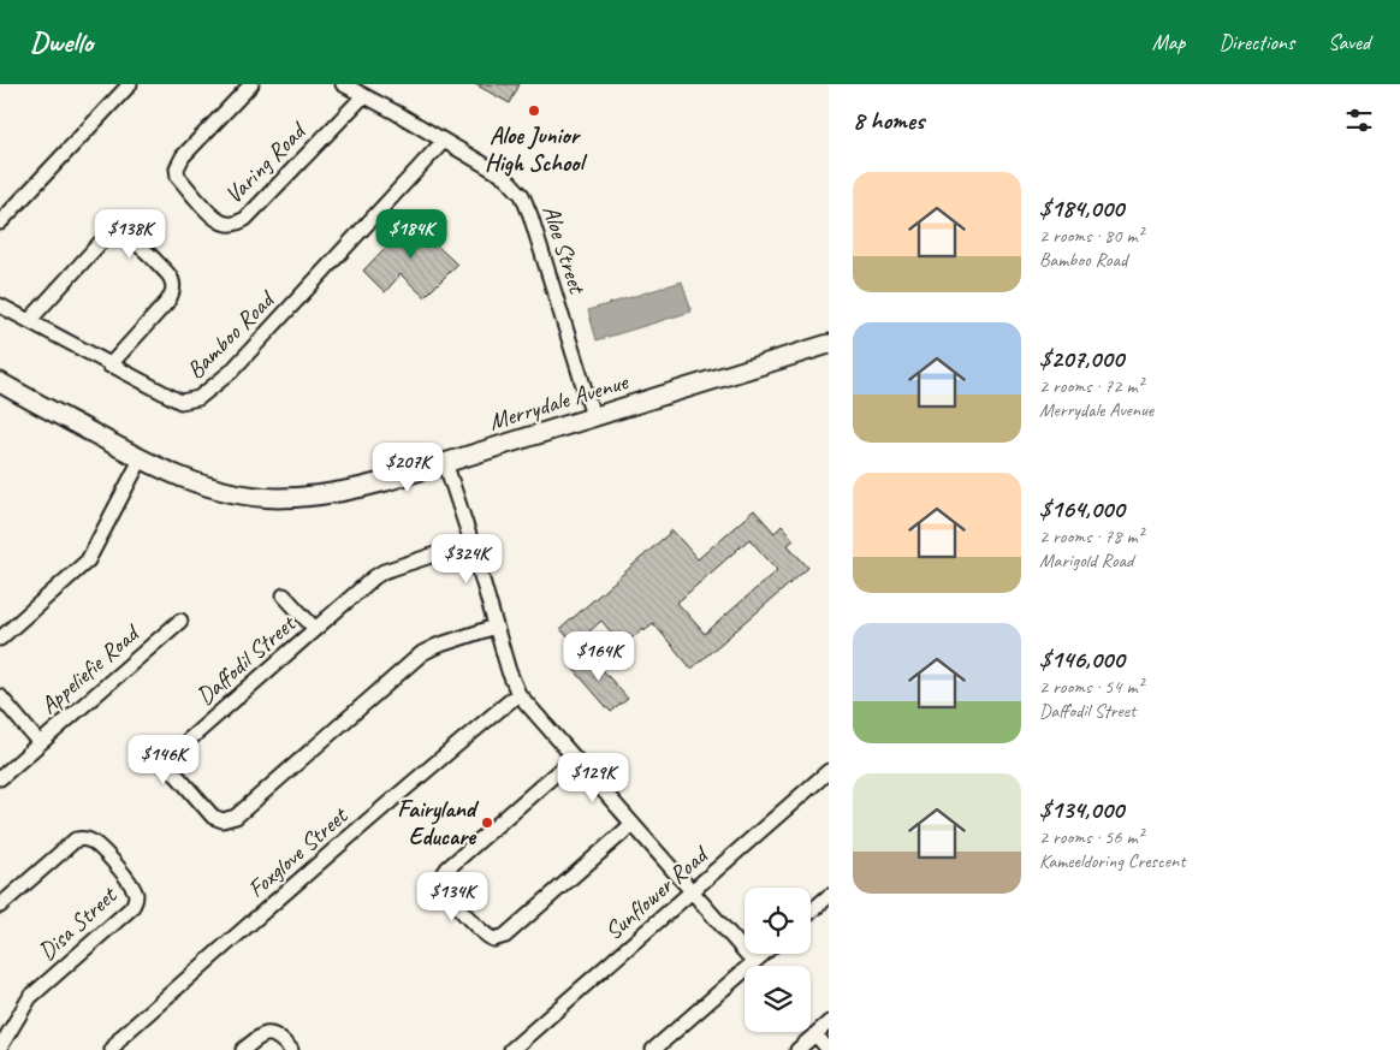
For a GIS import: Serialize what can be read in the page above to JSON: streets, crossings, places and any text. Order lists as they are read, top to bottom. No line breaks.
{"streets":{"street":["Varing Road","Aloe Street","Bamboo Road","Merrydale Avenue","Daffodil Street","Appeliefie Road","Foxglove Street","Sunflower Road","Disa Street"]},"crossings":[["Varing Road","Aloe Street"],["Aloe Street","Bamboo Road"],["Aloe Street","Merrydale Avenue"]],"places":["Aloe Junior High School","Fairyland Educare"],"page":{"header":"Dwello","nav":["Map","Directions","Saved"],"heading":"8 homes","list":[{"name":"$184,000","note":"2 rooms · 80 m² · Bamboo Road"},{"name":"$207,000","note":"2 rooms · 72 m² · Merrydale Avenue"},{"name":"$164,000","note":"2 rooms · 78 m² · Marigold Road"},{"name":"$146,000","note":"2 rooms · 54 m² · Daffodil Street"},{"name":"$134,000","note":"2 rooms · 56 m² · Kameeldoring Crescent"}],"price":["$138K","$184K","$207K","$324K","$164K","$146K","$129K","$134K"]}}
